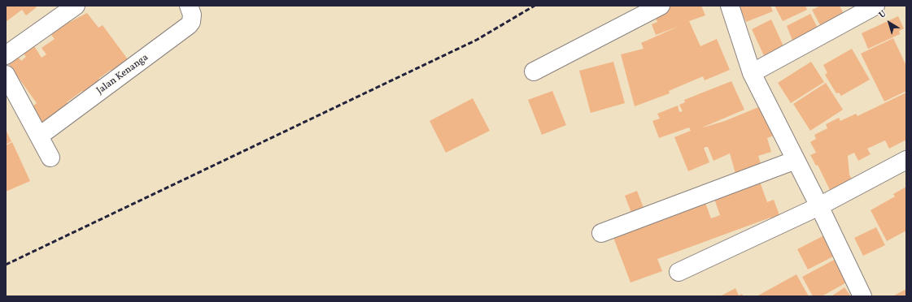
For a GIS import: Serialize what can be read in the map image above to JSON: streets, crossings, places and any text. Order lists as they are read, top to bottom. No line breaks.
{"streets":{"street":["Jalan Kenanga"]},"north":"top left"}
